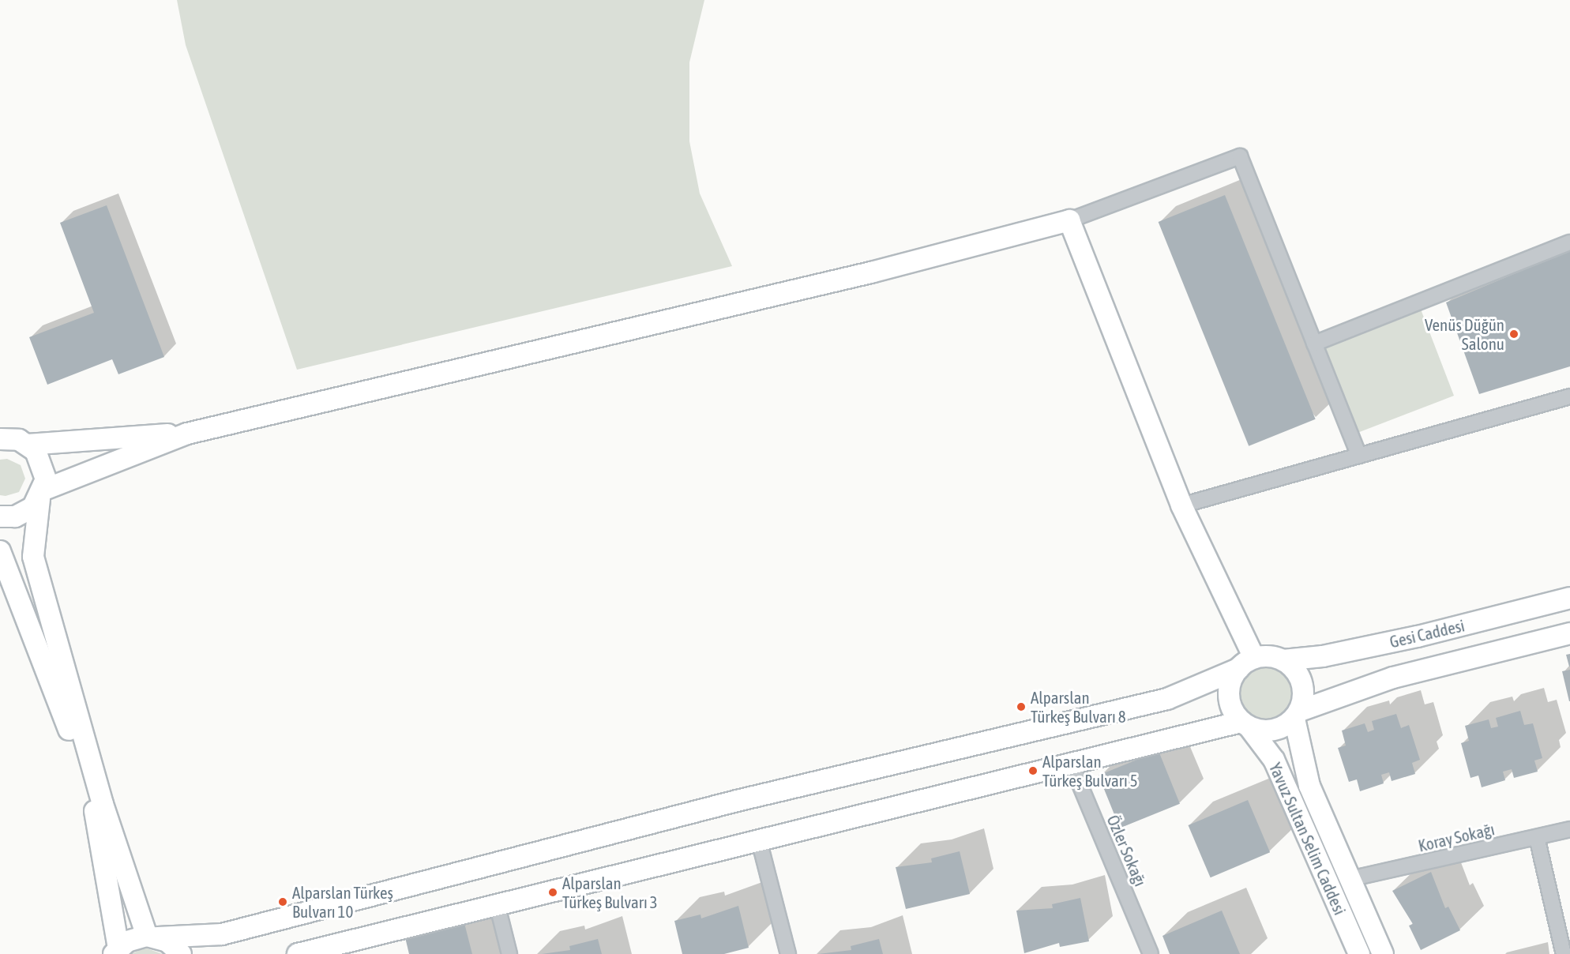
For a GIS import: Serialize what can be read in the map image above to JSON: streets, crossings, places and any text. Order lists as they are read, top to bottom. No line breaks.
{"streets":{"main road":["Gesi Caddesi","Yavuz Sultan Selim Caddesi"],"street":["Koray Sokağı","Özler Sokağı"]},"crossings":[["Gesi Caddesi","Yavuz Sultan Selim Caddesi"],["Koray Sokağı","Yavuz Sultan Selim Caddesi"]],"places":["Venüs Düğün Salonu","Alparslan Türkeş Bulvarı 8","Alparslan Türkeş Bulvarı 5","Alparslan Türkeş Bulvarı 3","Alparslan Türkeş Bulvarı 10"]}
